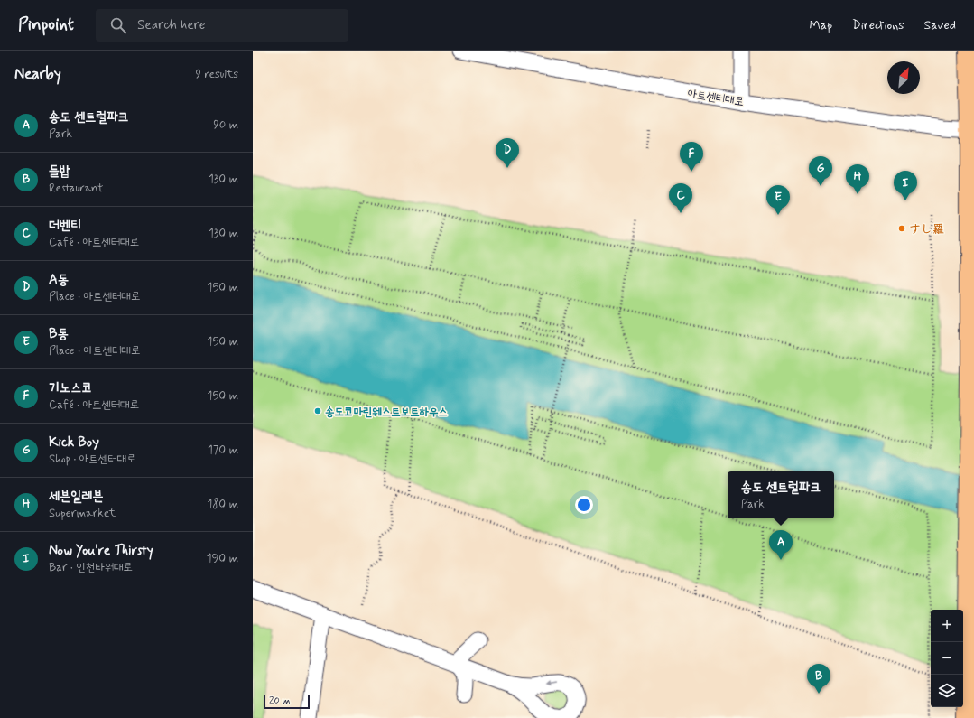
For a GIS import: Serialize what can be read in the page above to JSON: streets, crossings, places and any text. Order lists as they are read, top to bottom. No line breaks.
{"streets":{"street":["아트센터대로"]},"places":["すし羅","송도코마린웨스트보트하우스"],"scale_bar":"20 m","north":"top right","page":{"header":"Pinpoint","search":"Search here","nav":["Map","Directions","Saved"],"heading":["Nearby","9 results"],"list":[{"mark":"A","name":"송도 센트럴파크","note":"Park","value":"90 m"},{"mark":"B","name":"들밥","note":"Restaurant","value":"130 m"},{"mark":"C","name":"더벤티","note":"Café · 아트센터대로","value":"130 m"},{"mark":"D","name":"A동","note":"Place · 아트센터대로","value":"150 m"},{"mark":"E","name":"B동","note":"Place · 아트센터대로","value":"150 m"},{"mark":"F","name":"기노스코","note":"Café · 아트센터대로","value":"150 m"},{"mark":"G","name":"Kick Boy","note":"Shop · 아트센터대로","value":"170 m"},{"mark":"H","name":"세븐일레븐","note":"Supermarket","value":"180 m"},{"mark":"I","name":"Now You're Thirsty","note":"Bar · 인천타워대로","value":"190 m"}],"pins":["D","F","G","H","I","C","E","A","B"],"popup":["송도 센트럴파크","Park"],"map_buttons":["+","−"],"scale":"20 m"}}
